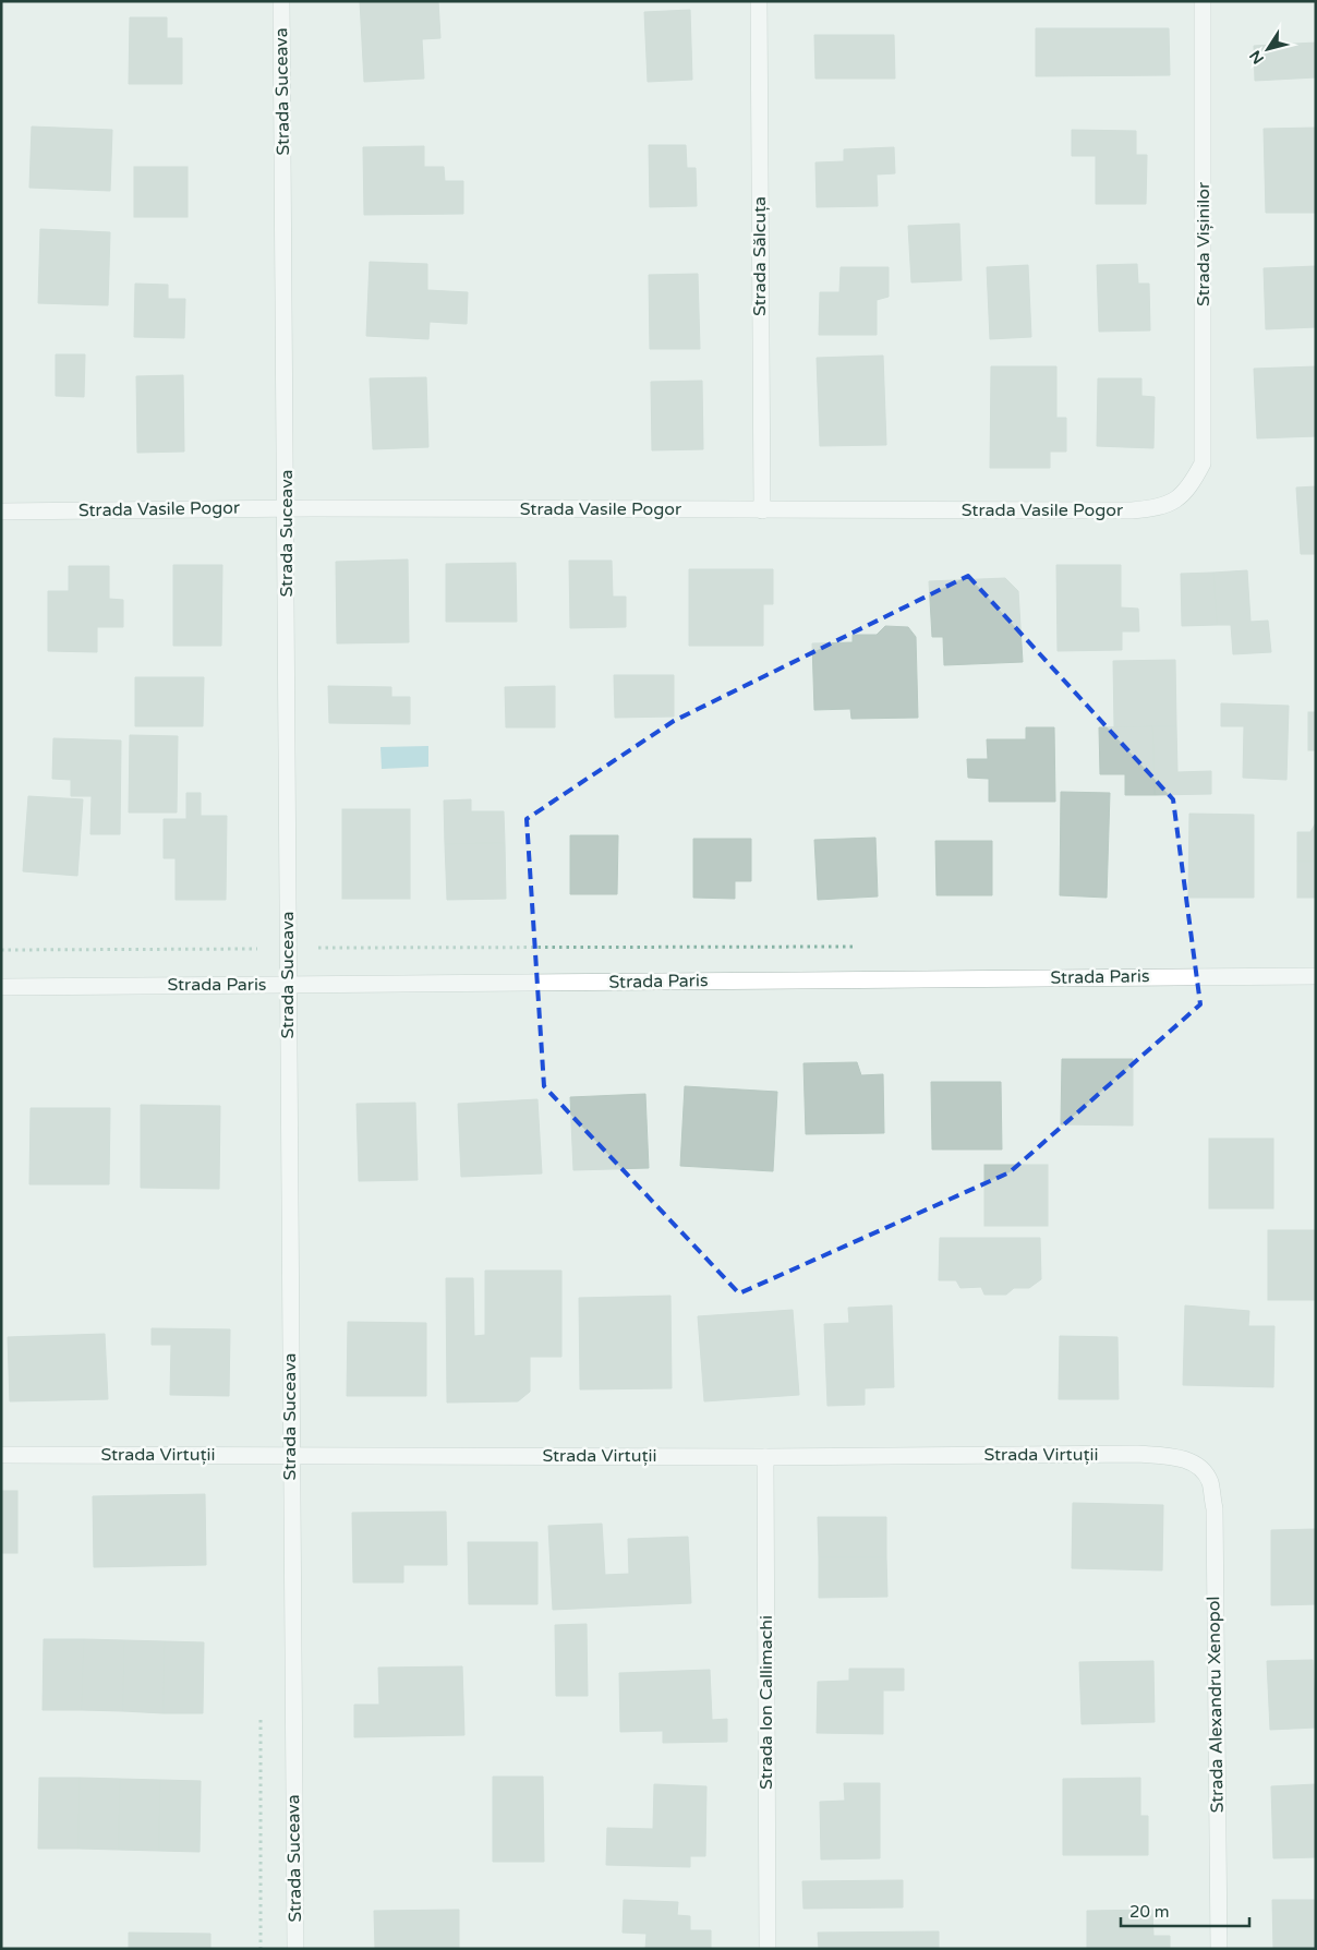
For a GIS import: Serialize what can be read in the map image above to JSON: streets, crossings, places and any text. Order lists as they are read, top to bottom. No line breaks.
{"streets":{"street":["Strada Suceava","Strada Vișinilor","Strada Sălcuța","Strada Vasile Pogor","Strada Paris","Strada Virtuții","Strada Ion Callimachi","Strada Alexandru Xenopol"]},"crossings":[["Strada Suceava","Strada Vasile Pogor"],["Strada Suceava","Strada Paris"],["Strada Suceava","Strada Virtuții"],["Strada Vișinilor","Strada Vasile Pogor"],["Strada Sălcuța","Strada Vasile Pogor"],["Strada Virtuții","Strada Ion Callimachi"],["Strada Virtuții","Strada Alexandru Xenopol"]],"scale_bar":"20 m","north":"bottom left"}
